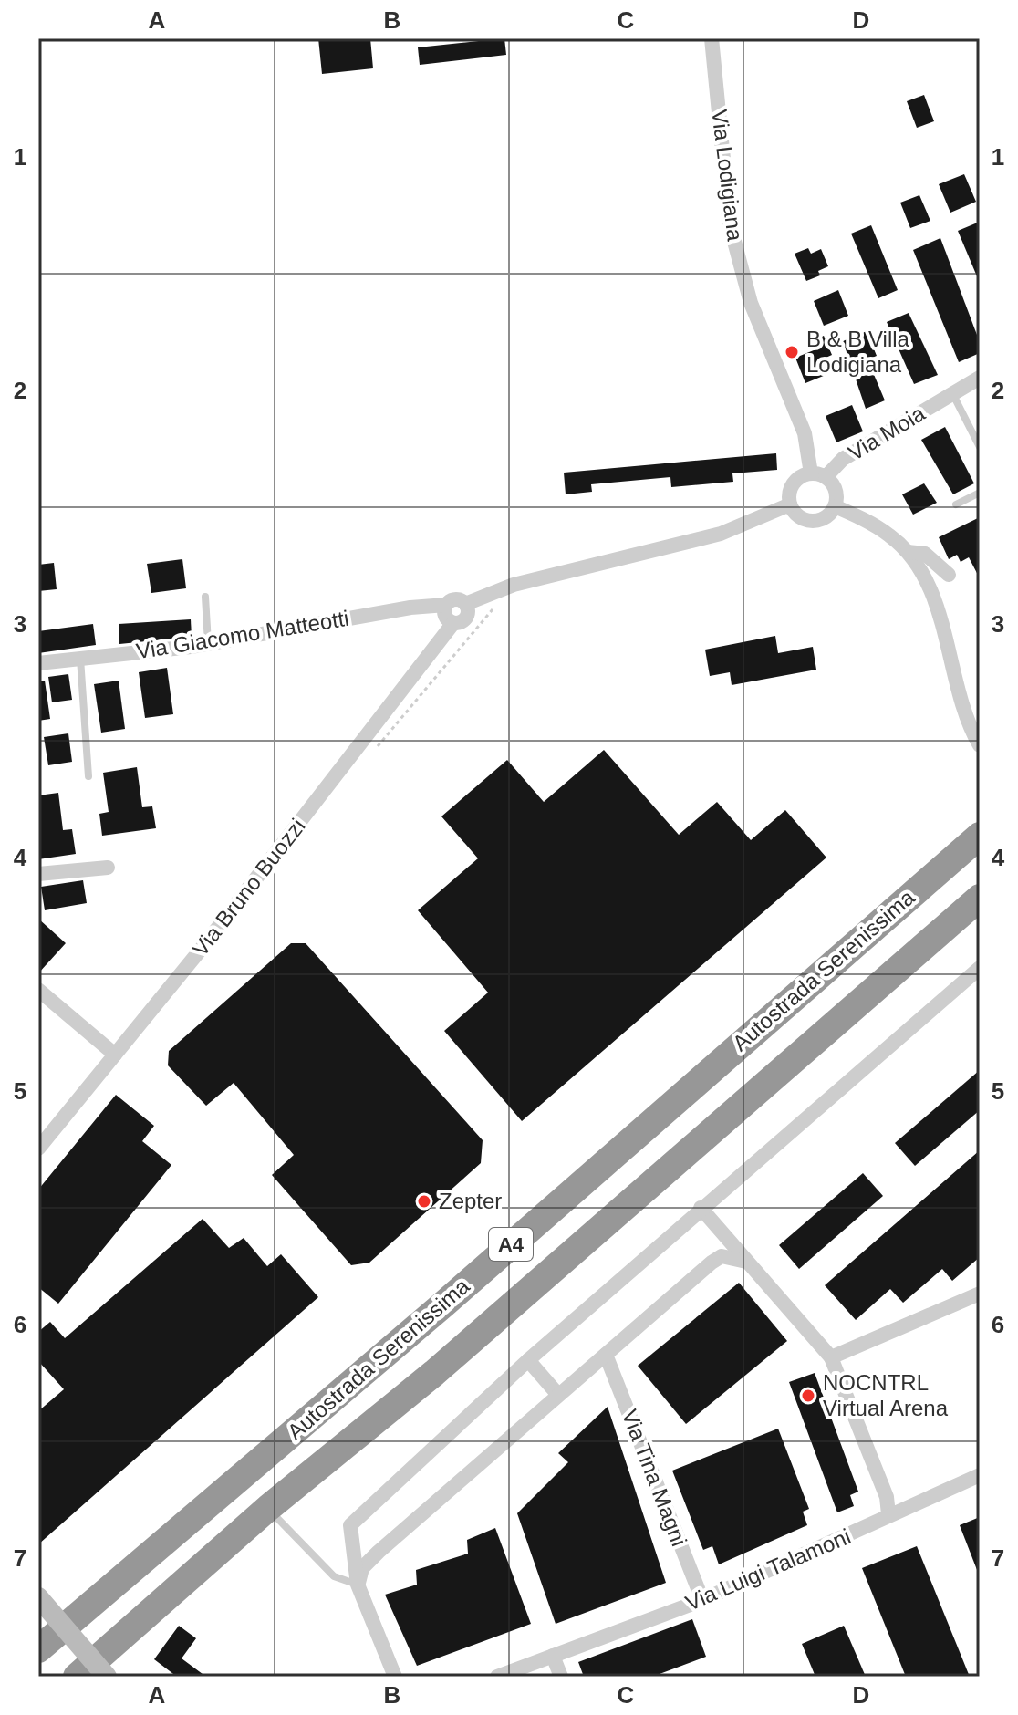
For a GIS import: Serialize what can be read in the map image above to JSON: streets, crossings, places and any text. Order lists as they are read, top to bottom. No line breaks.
{"streets":{"highway":["Autostrada Serenissima","A4"],"street":["Via Lodigiana","Via Moia","Via Giacomo Matteotti","Via Bruno Buozzi","Via Tina Magni","Via Luigi Talamoni"]},"crossings":[["Via Lodigiana","Via Moia"],["Via Lodigiana","Via Giacomo Matteotti"],["Via Moia","Via Giacomo Matteotti"],["Via Giacomo Matteotti","Via Bruno Buozzi"],["Via Tina Magni","Via Luigi Talamoni"]],"places":["B & B Villa Lodigiana","Zepter","NOCNTRL Virtual Arena"],"grid":{"columns":["A","B","C","D"],"rows":["1","2","3","4","5","6","7"]}}
